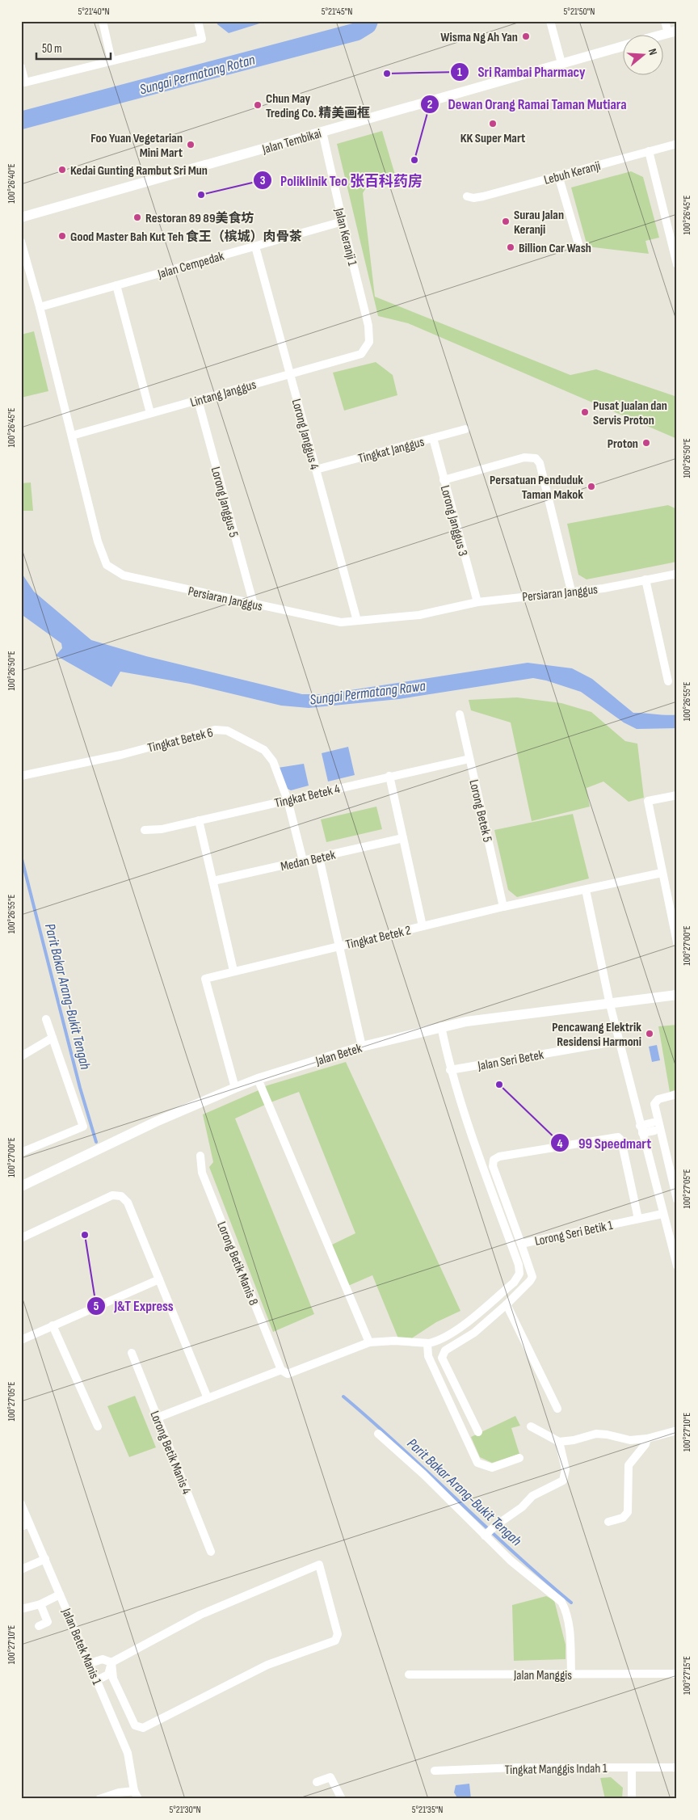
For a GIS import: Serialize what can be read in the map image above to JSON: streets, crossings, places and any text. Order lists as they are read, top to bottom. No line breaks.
{"streets":{"street":["Jalan Tembikai","Lebuh Keranji","Jalan Keranji 1","Jalan Cempedak","Lintang Janggus","Lorong Janggus 4","Tingkat Janggus","Lorong Janggus 5","Lorong Janggus 3","Persiaran Janggus","Tingkat Betek 6","Tingkat Betek 4","Lorong Betek 5","Medan Betek","Tingkat Betek 2","Jalan Betek","Jalan Seri Betek","Lorong Seri Betik 1","Lorong Betik Manis 8","Lorong Betik Manis 4","Jalan Betek Manis 1","Jalan Manggis","Tingkat Manggis Indah 1"]},"crossings":[["Jalan Tembikai","Jalan Keranji 1"],["Jalan Keranji 1","Jalan Cempedak"],["Jalan Keranji 1","Lintang Janggus"],["Jalan Cempedak","Lorong Janggus 4"],["Jalan Cempedak","Persiaran Janggus"],["Lintang Janggus","Lorong Janggus 4"],["Lintang Janggus","Lorong Janggus 5"],["Lintang Janggus","Persiaran Janggus"],["Lorong Janggus 4","Tingkat Janggus"],["Lorong Janggus 4","Persiaran Janggus"],["Tingkat Janggus","Lorong Janggus 3"],["Lorong Janggus 5","Persiaran Janggus"],["Lorong Janggus 3","Persiaran Janggus"],["Tingkat Betek 6","Tingkat Betek 4"],["Tingkat Betek 6","Medan Betek"],["Tingkat Betek 4","Lorong Betek 5"],["Lorong Betek 5","Tingkat Betek 2"],["Tingkat Betek 2","Jalan Betek"]],"water":["Sungai Permatang Rotan","Sungai Permatang Rawa","Parit Bakar Arang-Bukit Tengah"],"places":["Wisma Ng Ah Yan","Sri Rambai Pharmacy","Chun May Treding Co. 精美画框","KK Super Mart","Foo Yuan Vegetarian Mini Mart","Dewan Orang Ramai Taman Mutiara","Kedai Gunting Rambut Sri Mun","Poliklinik Teo 张百科药房","Restoran 89 89美食坊","Surau Jalan Keranji","Good Master Bah Kut Teh 食王（槟城）肉骨茶","Billion Car Wash","Pusat Jualan dan Servis Proton","Proton","Persatuan Penduduk Taman Makok","Pencawang Elektrik Residensi Harmoni","99 Speedmart","J&T Express"],"scale_bar":"50 m","north":"right","coordinates":["5°21'40\"N","5°21'45\"N","5°21'50\"N","100°26'40\"E","100°26'45\"E","100°26'50\"E","100°26'55\"E","100°27'00\"E","100°27'05\"E","100°27'10\"E","100°27'15\"E","5°21'30\"N","5°21'35\"N"]}
